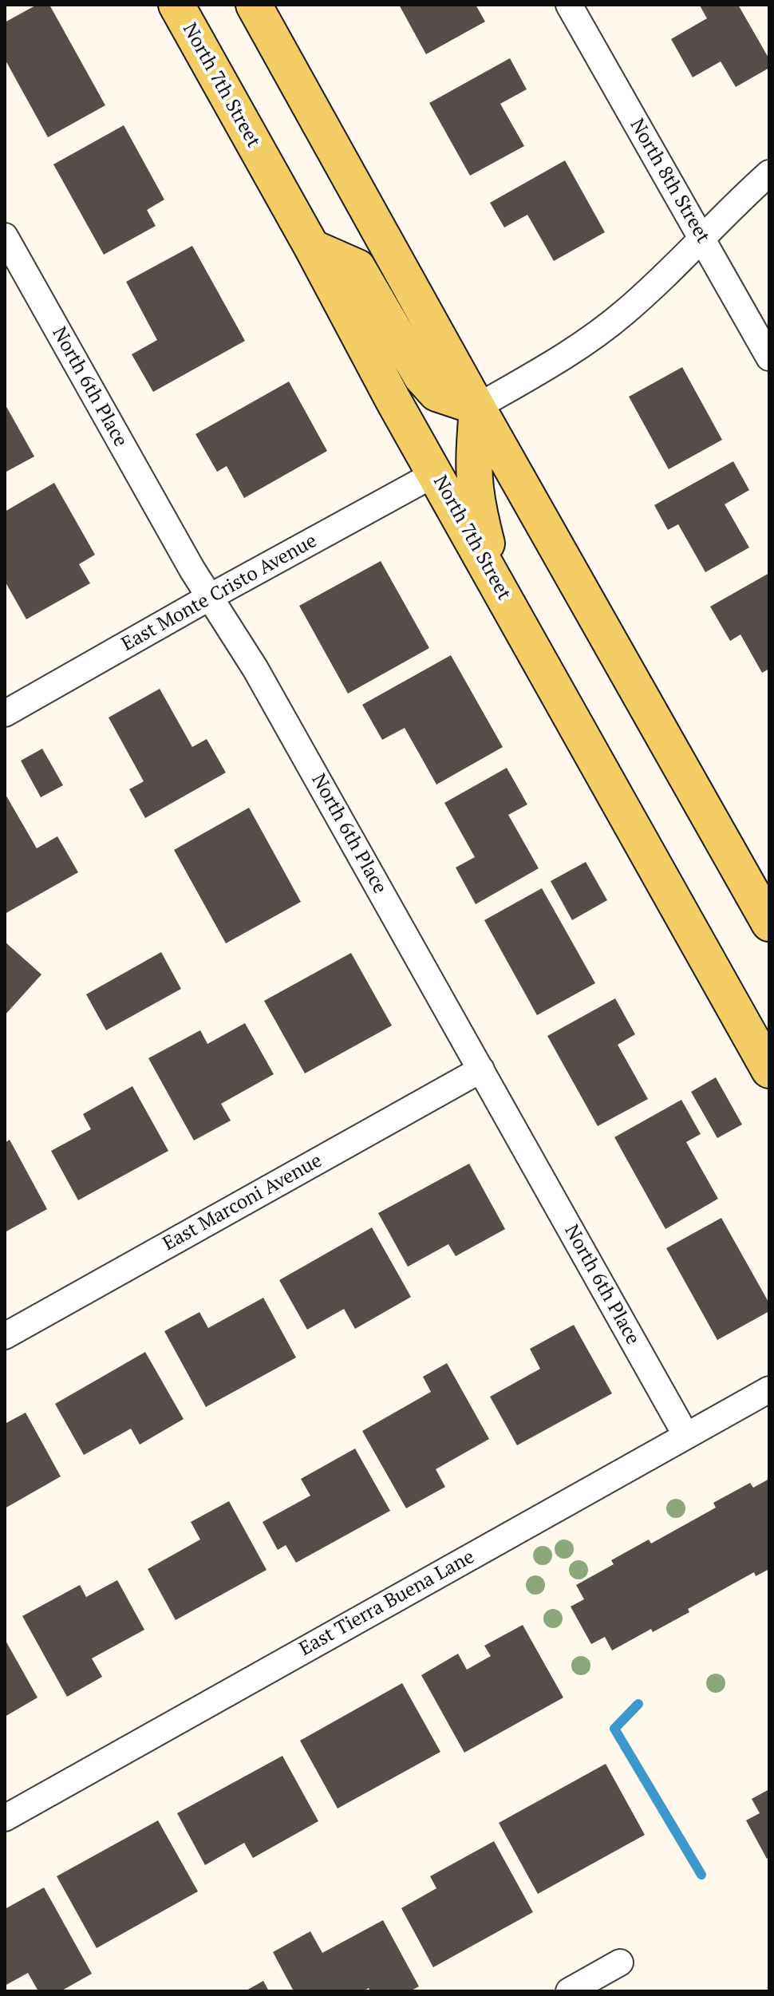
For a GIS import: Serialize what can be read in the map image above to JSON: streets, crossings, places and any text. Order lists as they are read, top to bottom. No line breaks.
{"streets":{"main road":["North 7th Street"],"street":["North 8th Street","North 6th Place","East Monte Cristo Avenue","East Marconi Avenue","East Tierra Buena Lane"]},"crossings":[["North 7th Street","East Monte Cristo Avenue"],["North 6th Place","East Monte Cristo Avenue"],["North 6th Place","East Marconi Avenue"],["North 6th Place","East Tierra Buena Lane"]]}
